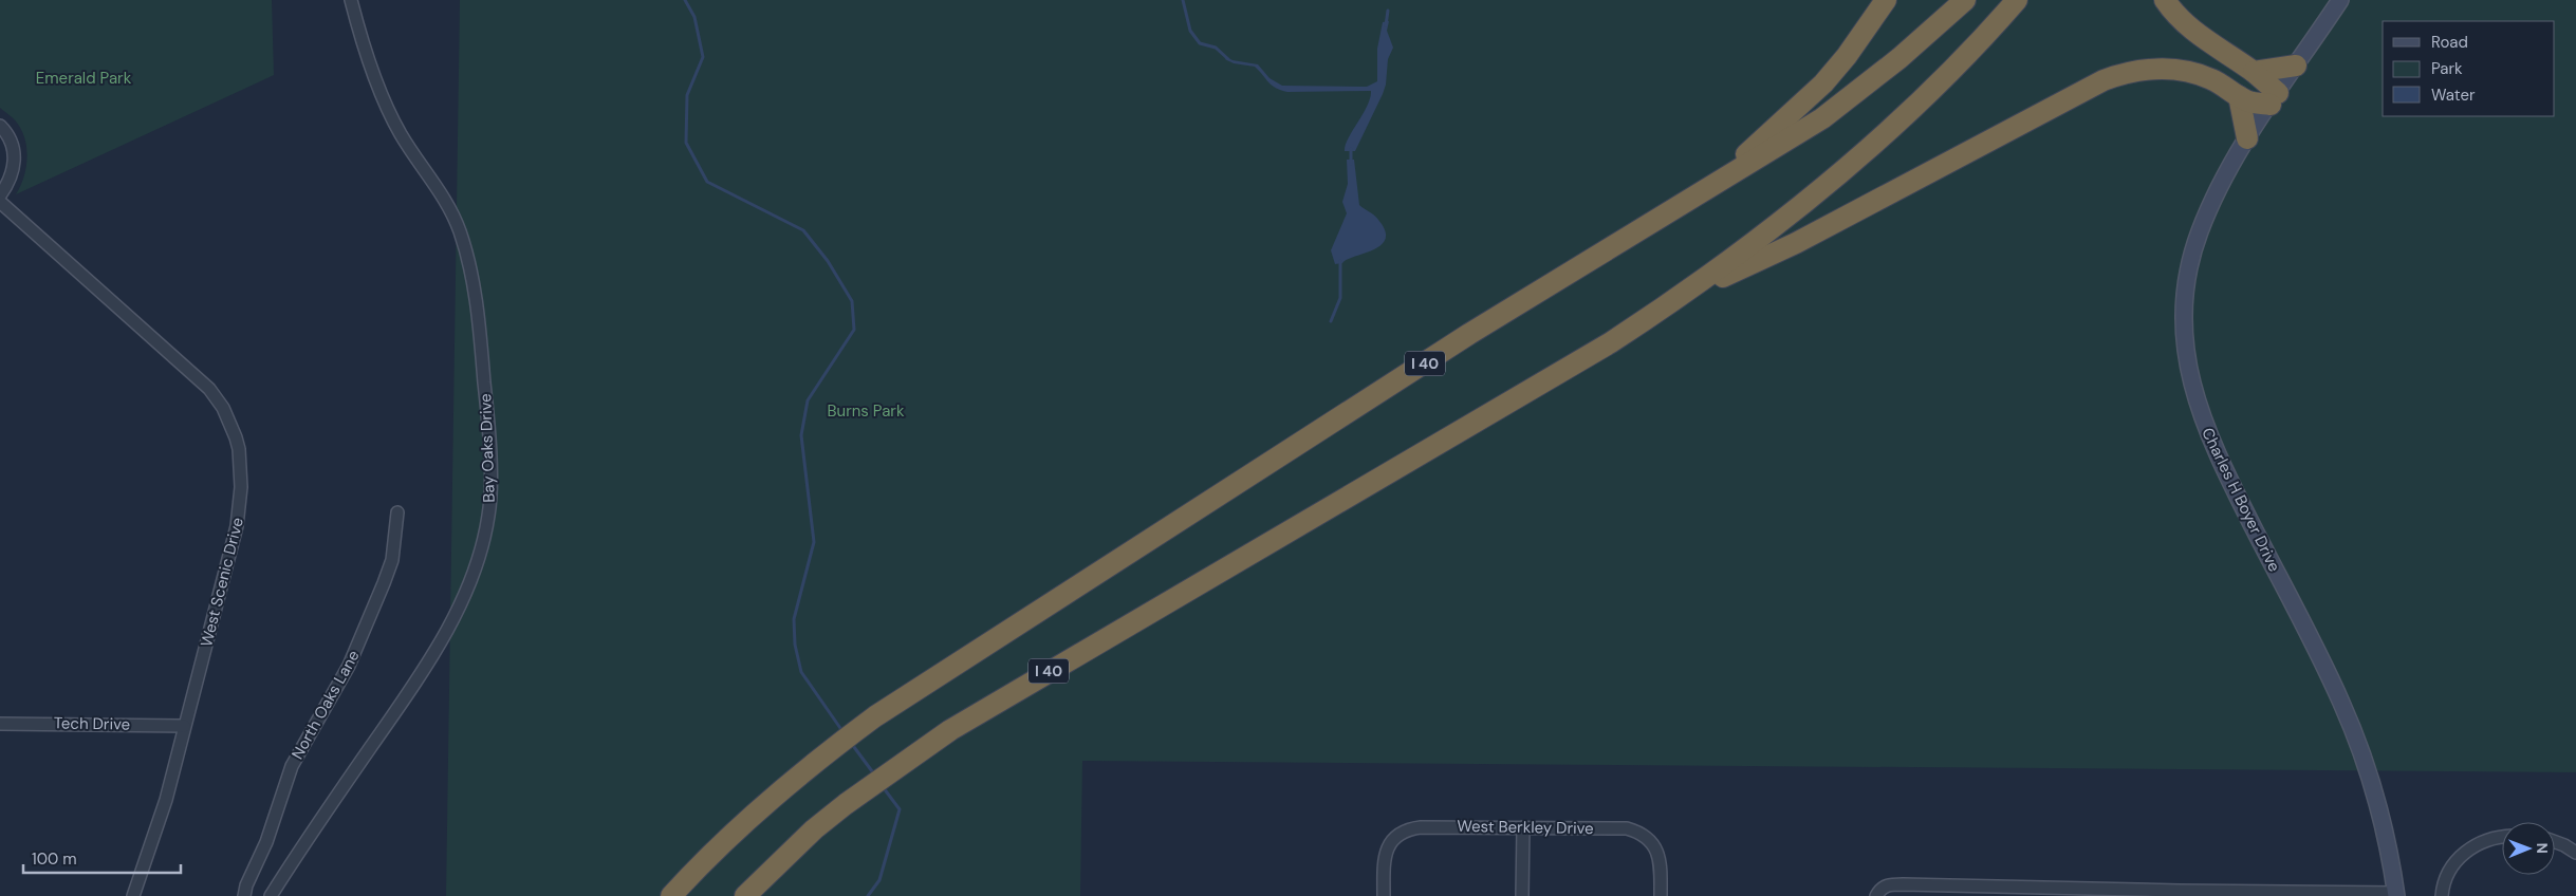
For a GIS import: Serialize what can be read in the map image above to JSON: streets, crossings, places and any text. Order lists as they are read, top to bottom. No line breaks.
{"streets":{"highway":["I 40"],"street":["Bay Oaks Drive","Charles H Boyer Drive","West Scenic Drive","North Oaks Lane","Tech Drive","West Berkley Drive"]},"crossings":[["West Scenic Drive","Tech Drive"]],"parks":["Emerald Park","Burns Park"],"legend":["Road","Park","Water"],"scale_bar":"100 m","north":"right"}
